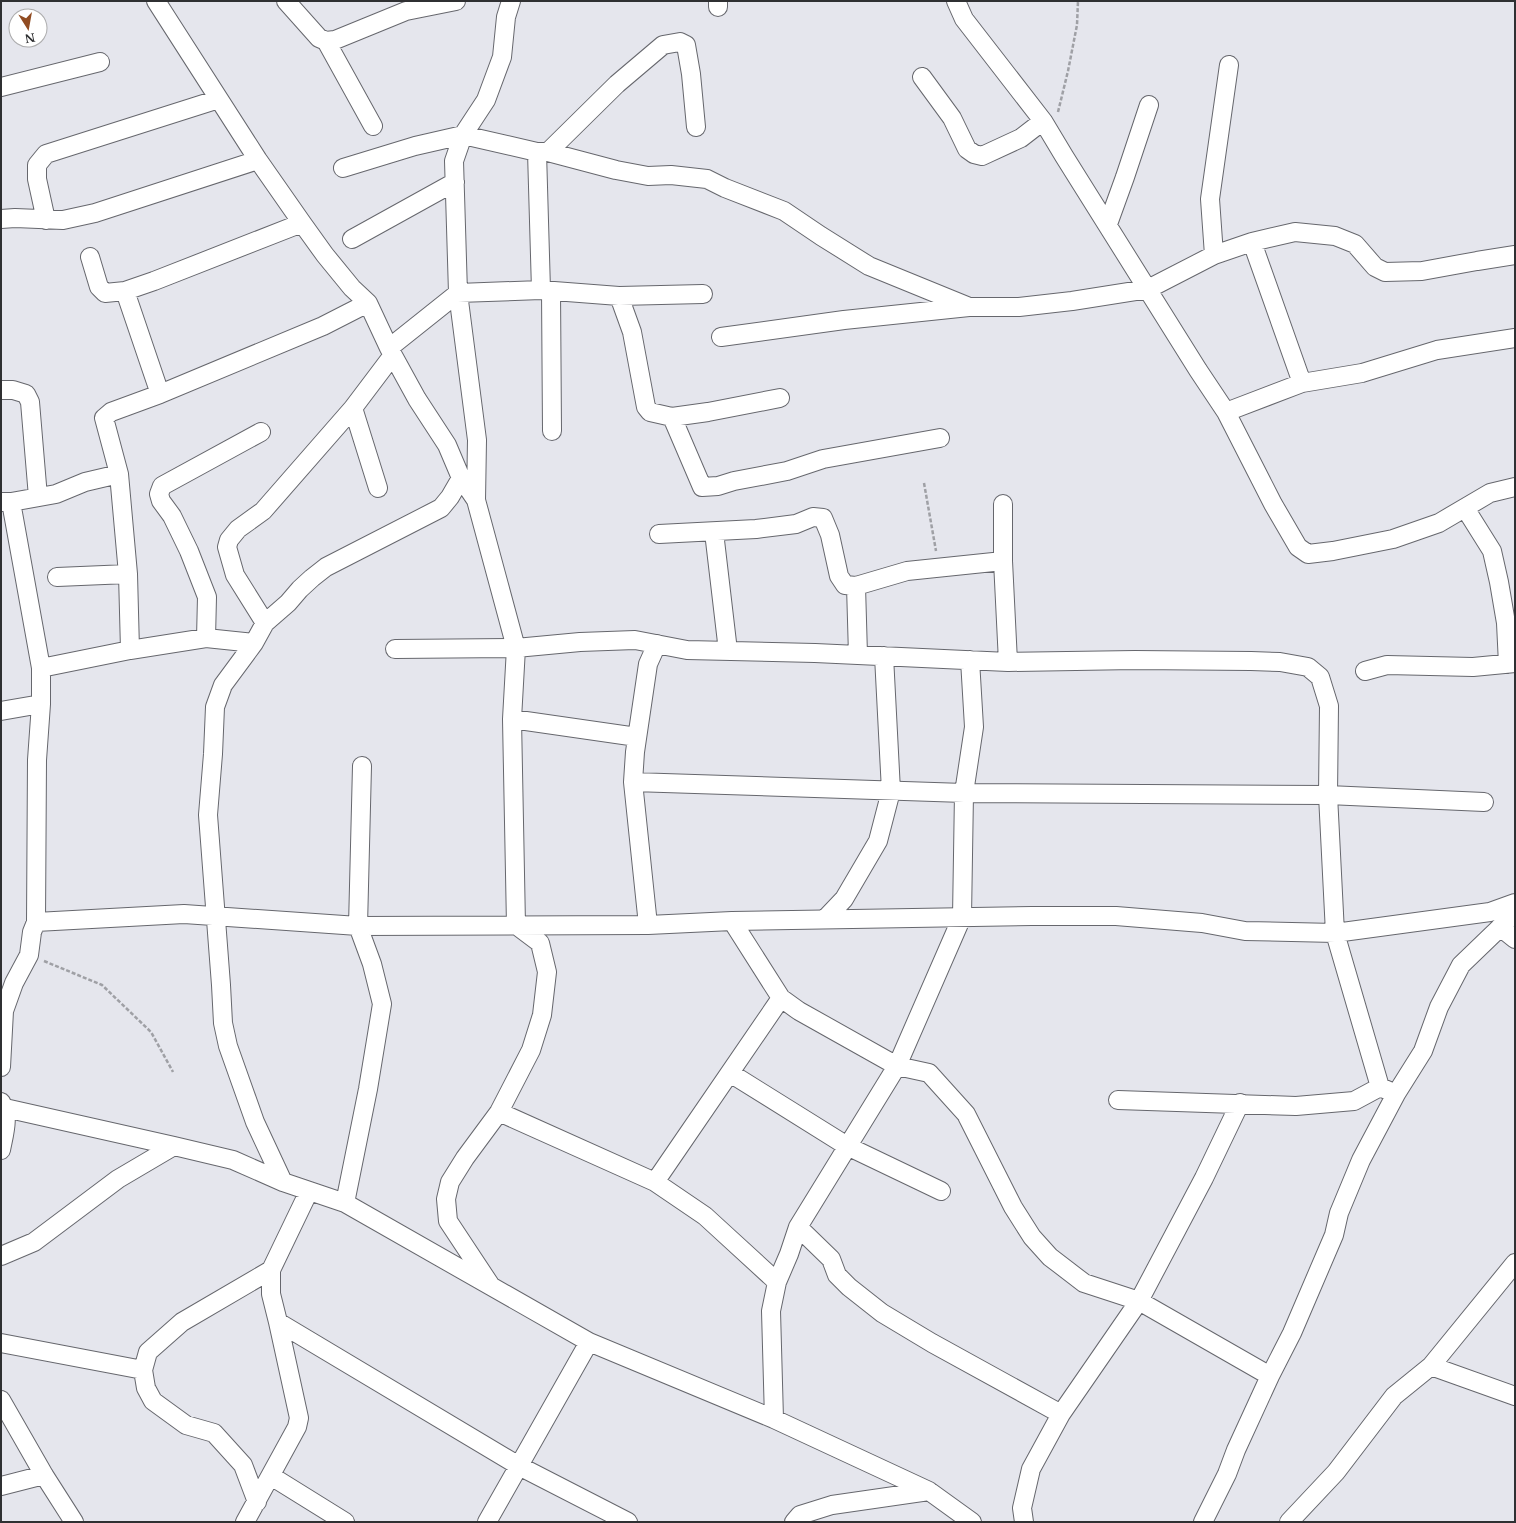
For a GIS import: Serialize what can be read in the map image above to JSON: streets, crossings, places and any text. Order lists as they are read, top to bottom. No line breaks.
{"north":"bottom"}
